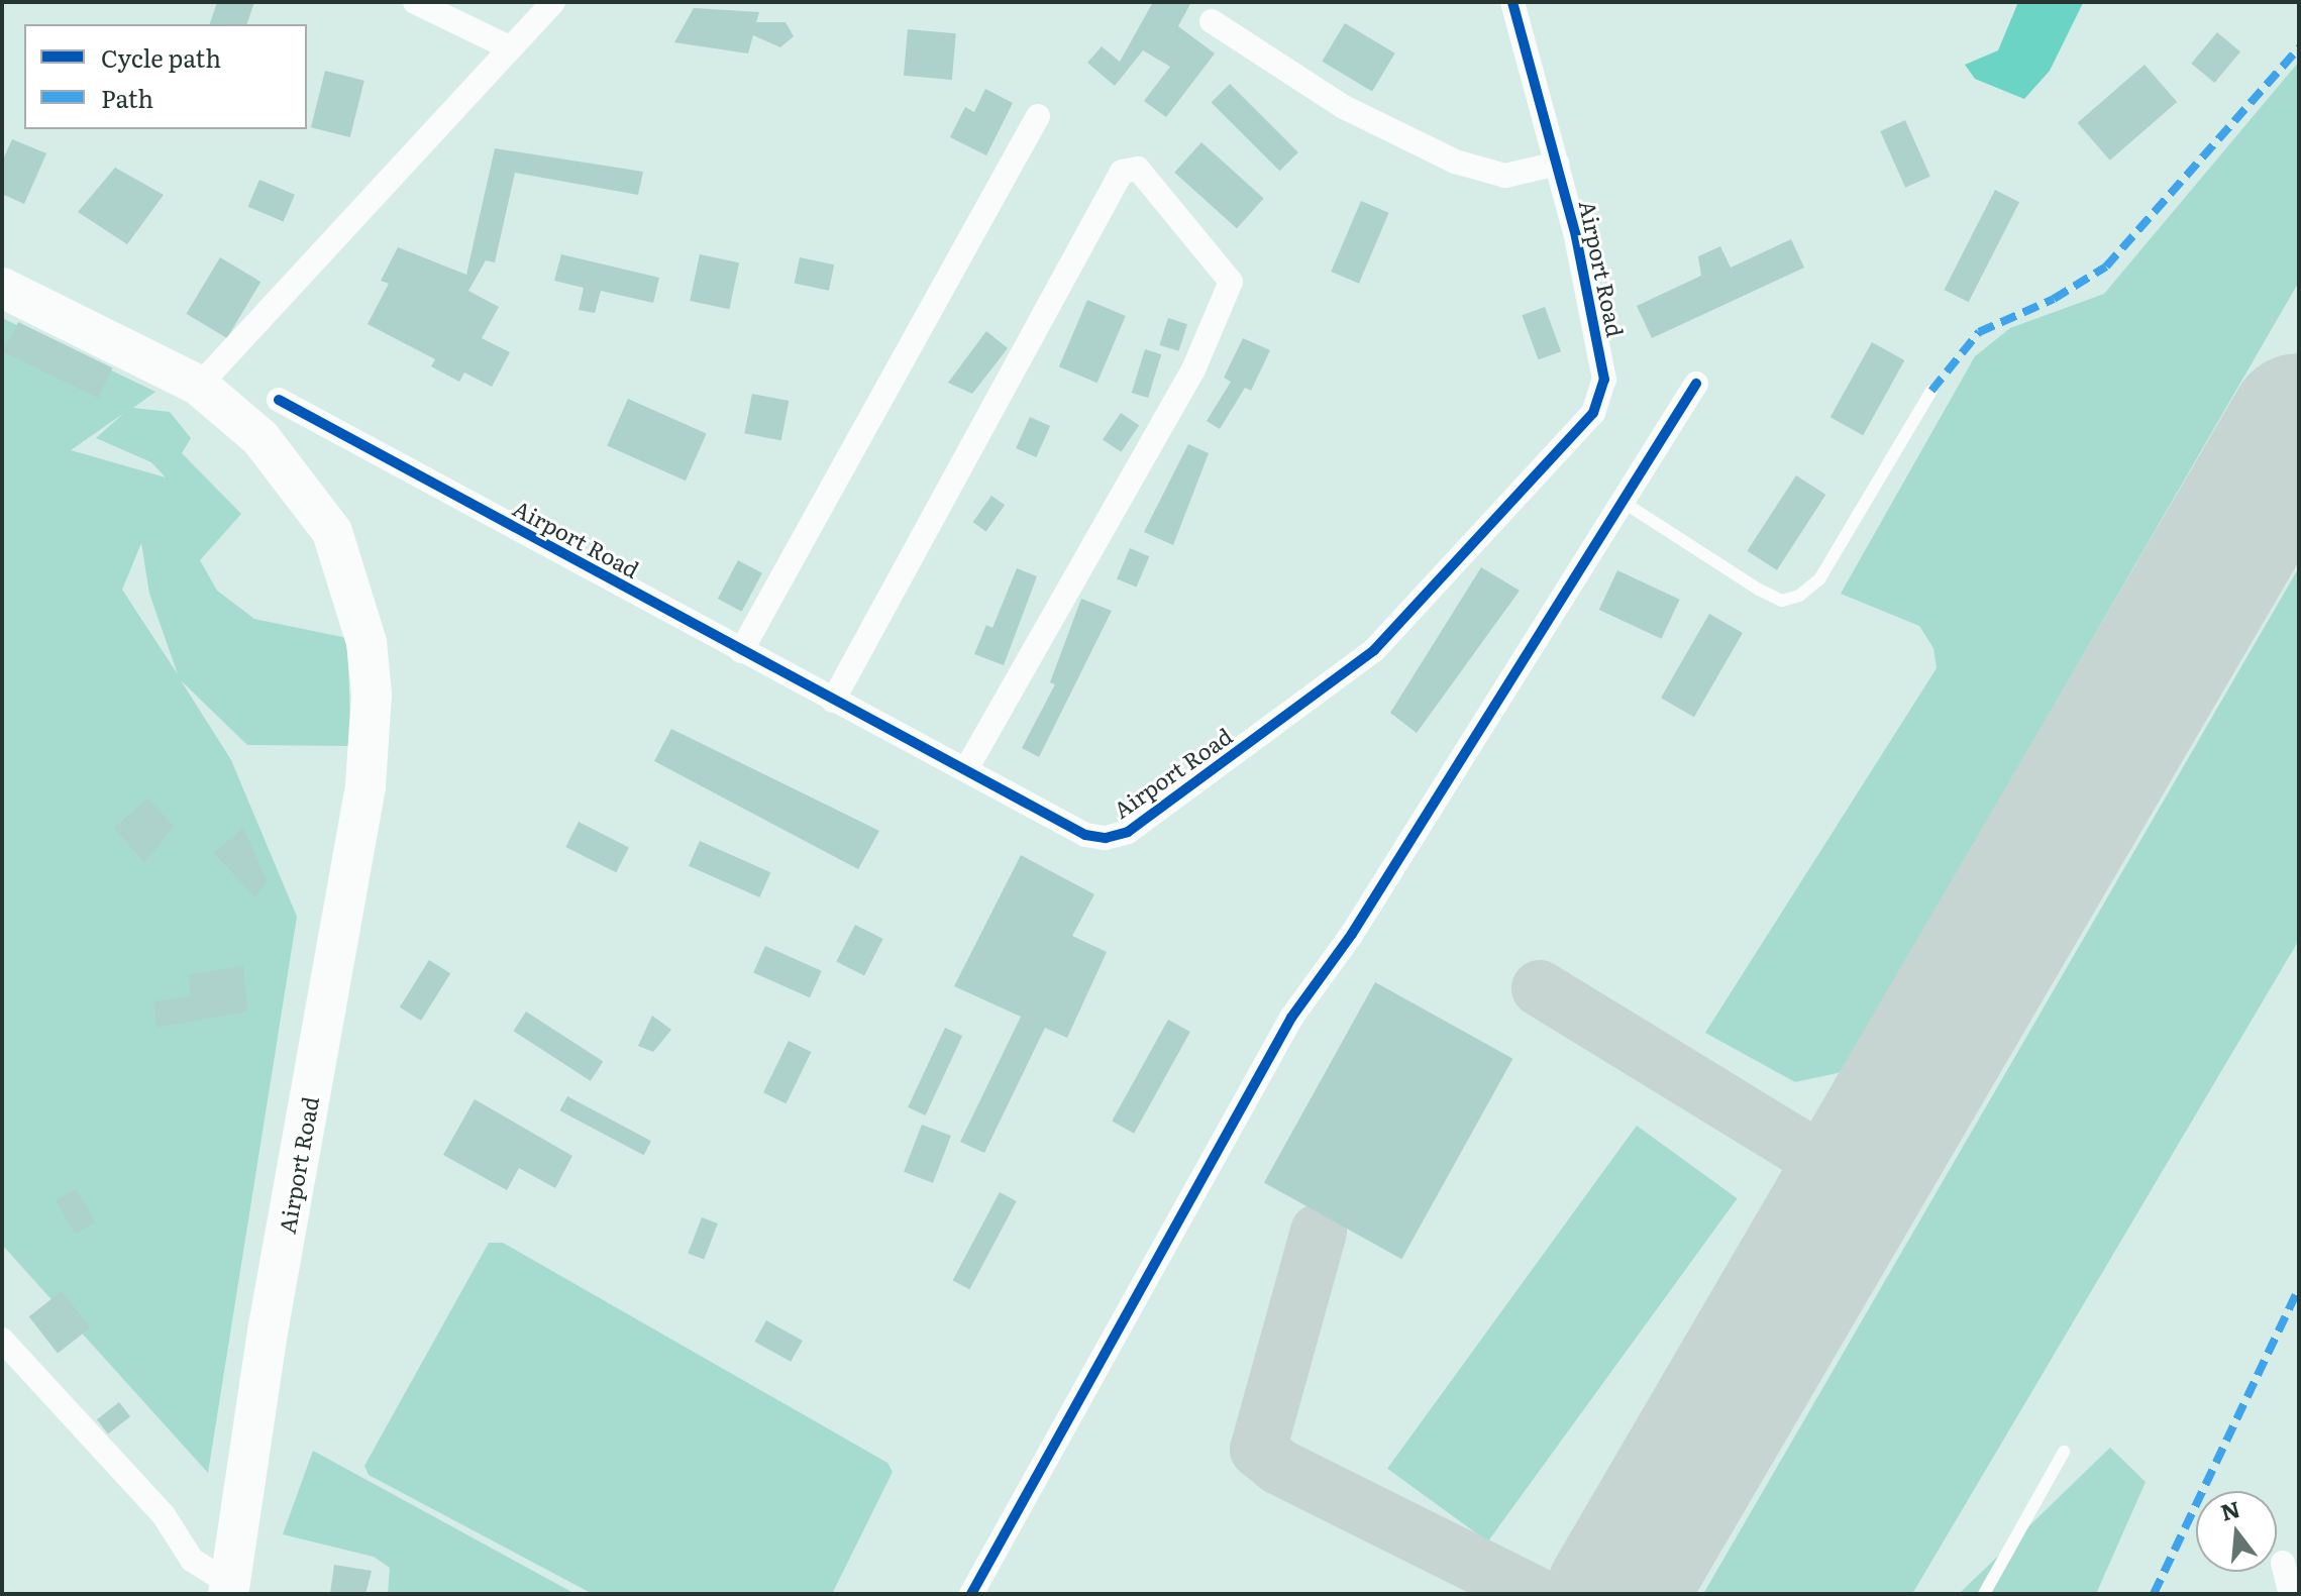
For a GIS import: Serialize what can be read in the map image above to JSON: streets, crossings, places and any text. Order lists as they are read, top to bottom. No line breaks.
{"streets":{"highway":["Airport Road"]},"legend":["Cycle path","Path"],"north":"top"}
